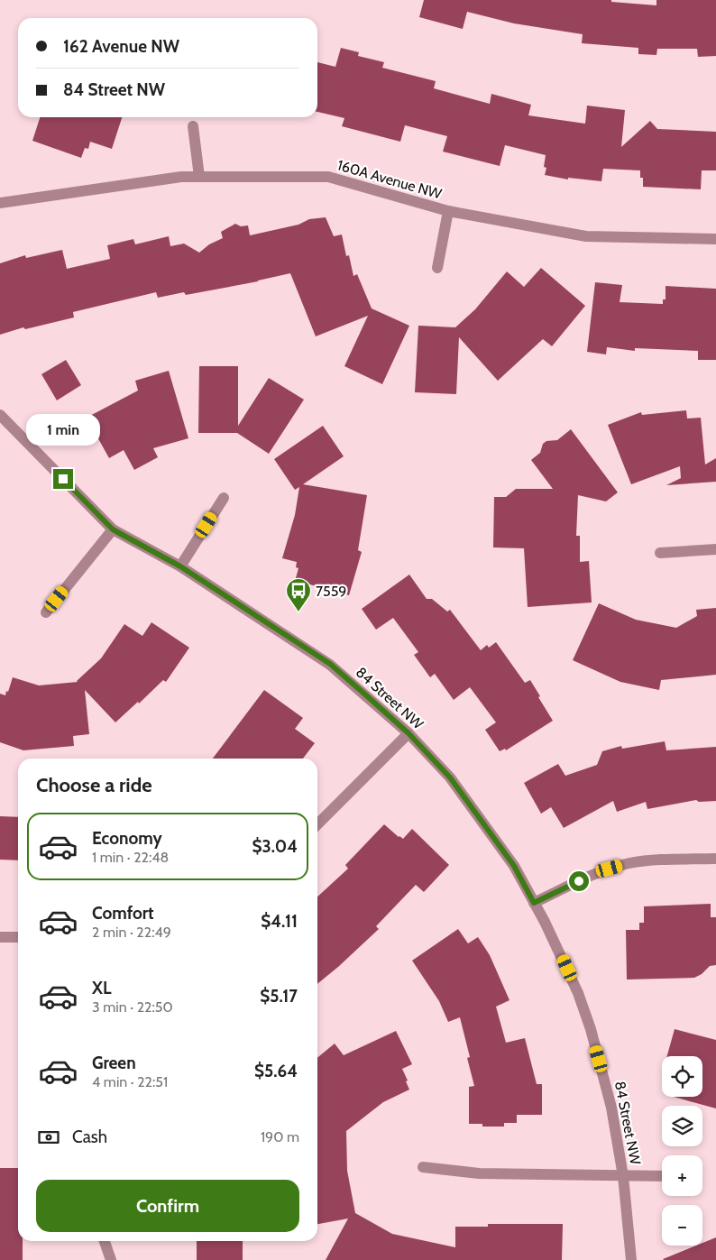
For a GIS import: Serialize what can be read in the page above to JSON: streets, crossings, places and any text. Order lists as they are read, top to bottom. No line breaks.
{"streets":{"street":["160A Avenue NW","84 Street NW"]},"places":{"bus stop":["7559"]},"page":{"banner":["162 Avenue NW","84 Street NW"],"bubble":"1 min","heading":"Choose a ride","list":[{"name":"Economy","note":"1 min · 22:48","value":"$3.04"},{"name":"Comfort","note":"2 min · 22:49","value":"$4.11"},{"name":"XL","note":"3 min · 22:50","value":"$5.17"},{"name":"Green","note":"4 min · 22:51","value":"$5.64"}],"map_buttons":["+","−"],"pay":["Cash","190 m"],"buttons":"Confirm"}}
